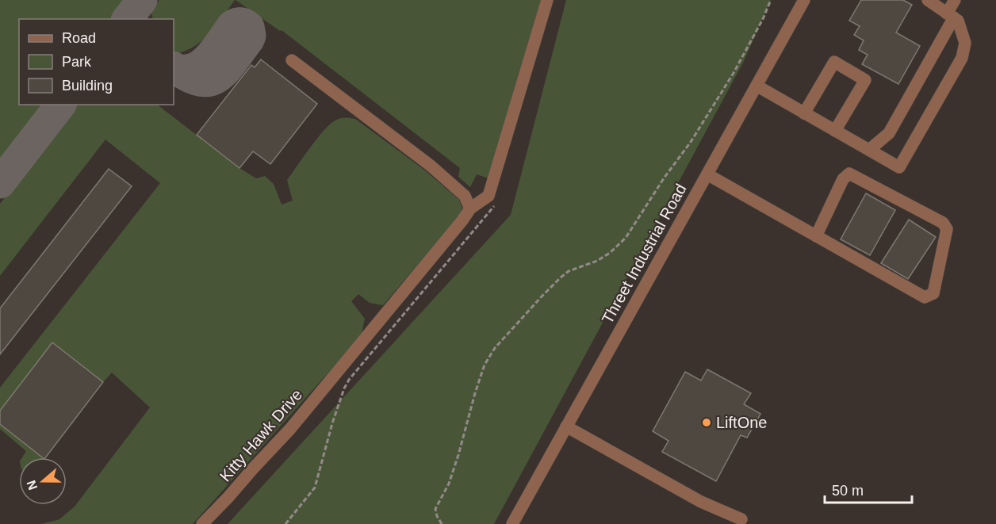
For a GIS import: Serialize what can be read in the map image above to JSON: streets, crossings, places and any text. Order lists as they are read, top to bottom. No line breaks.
{"streets":{"street":["Threet Industrial Road","Kitty Hawk Drive"]},"places":["LiftOne"],"legend":["Road","Park","Building"],"scale_bar":"50 m","north":"left"}
